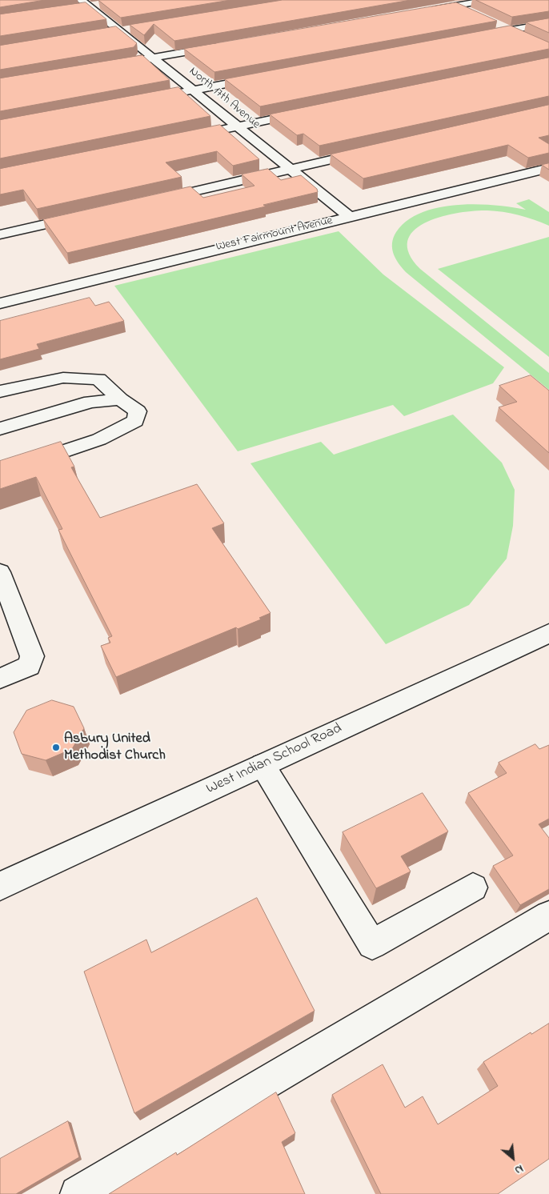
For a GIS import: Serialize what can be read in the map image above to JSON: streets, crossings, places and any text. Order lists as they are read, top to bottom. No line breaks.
{"streets":{"street":["North 17th Avenue","West Fairmount Avenue","West Indian School Road"]},"crossings":[["North 17th Avenue","West Fairmount Avenue"]],"places":["Asbury United Methodist Church"],"north":"bottom right"}
